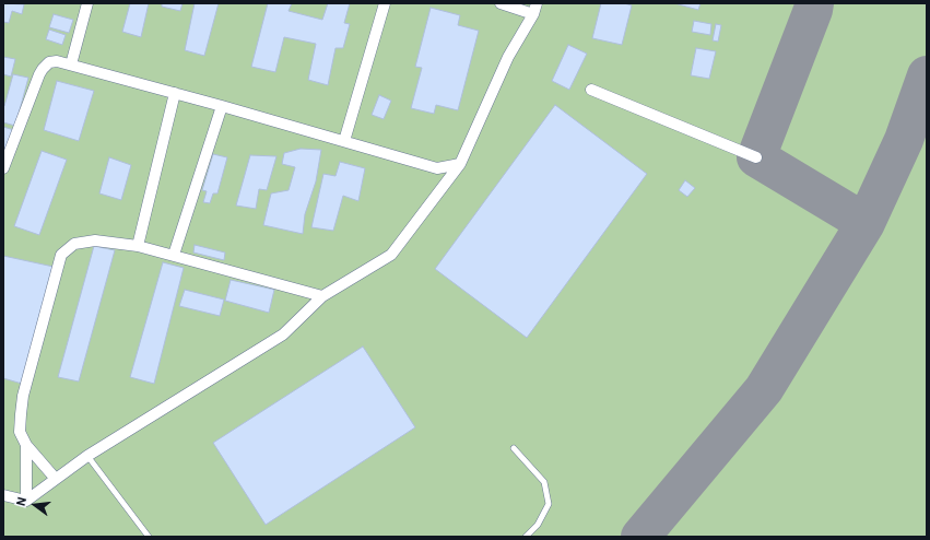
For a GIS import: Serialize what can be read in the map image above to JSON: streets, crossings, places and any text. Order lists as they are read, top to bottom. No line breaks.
{"north":"left"}
